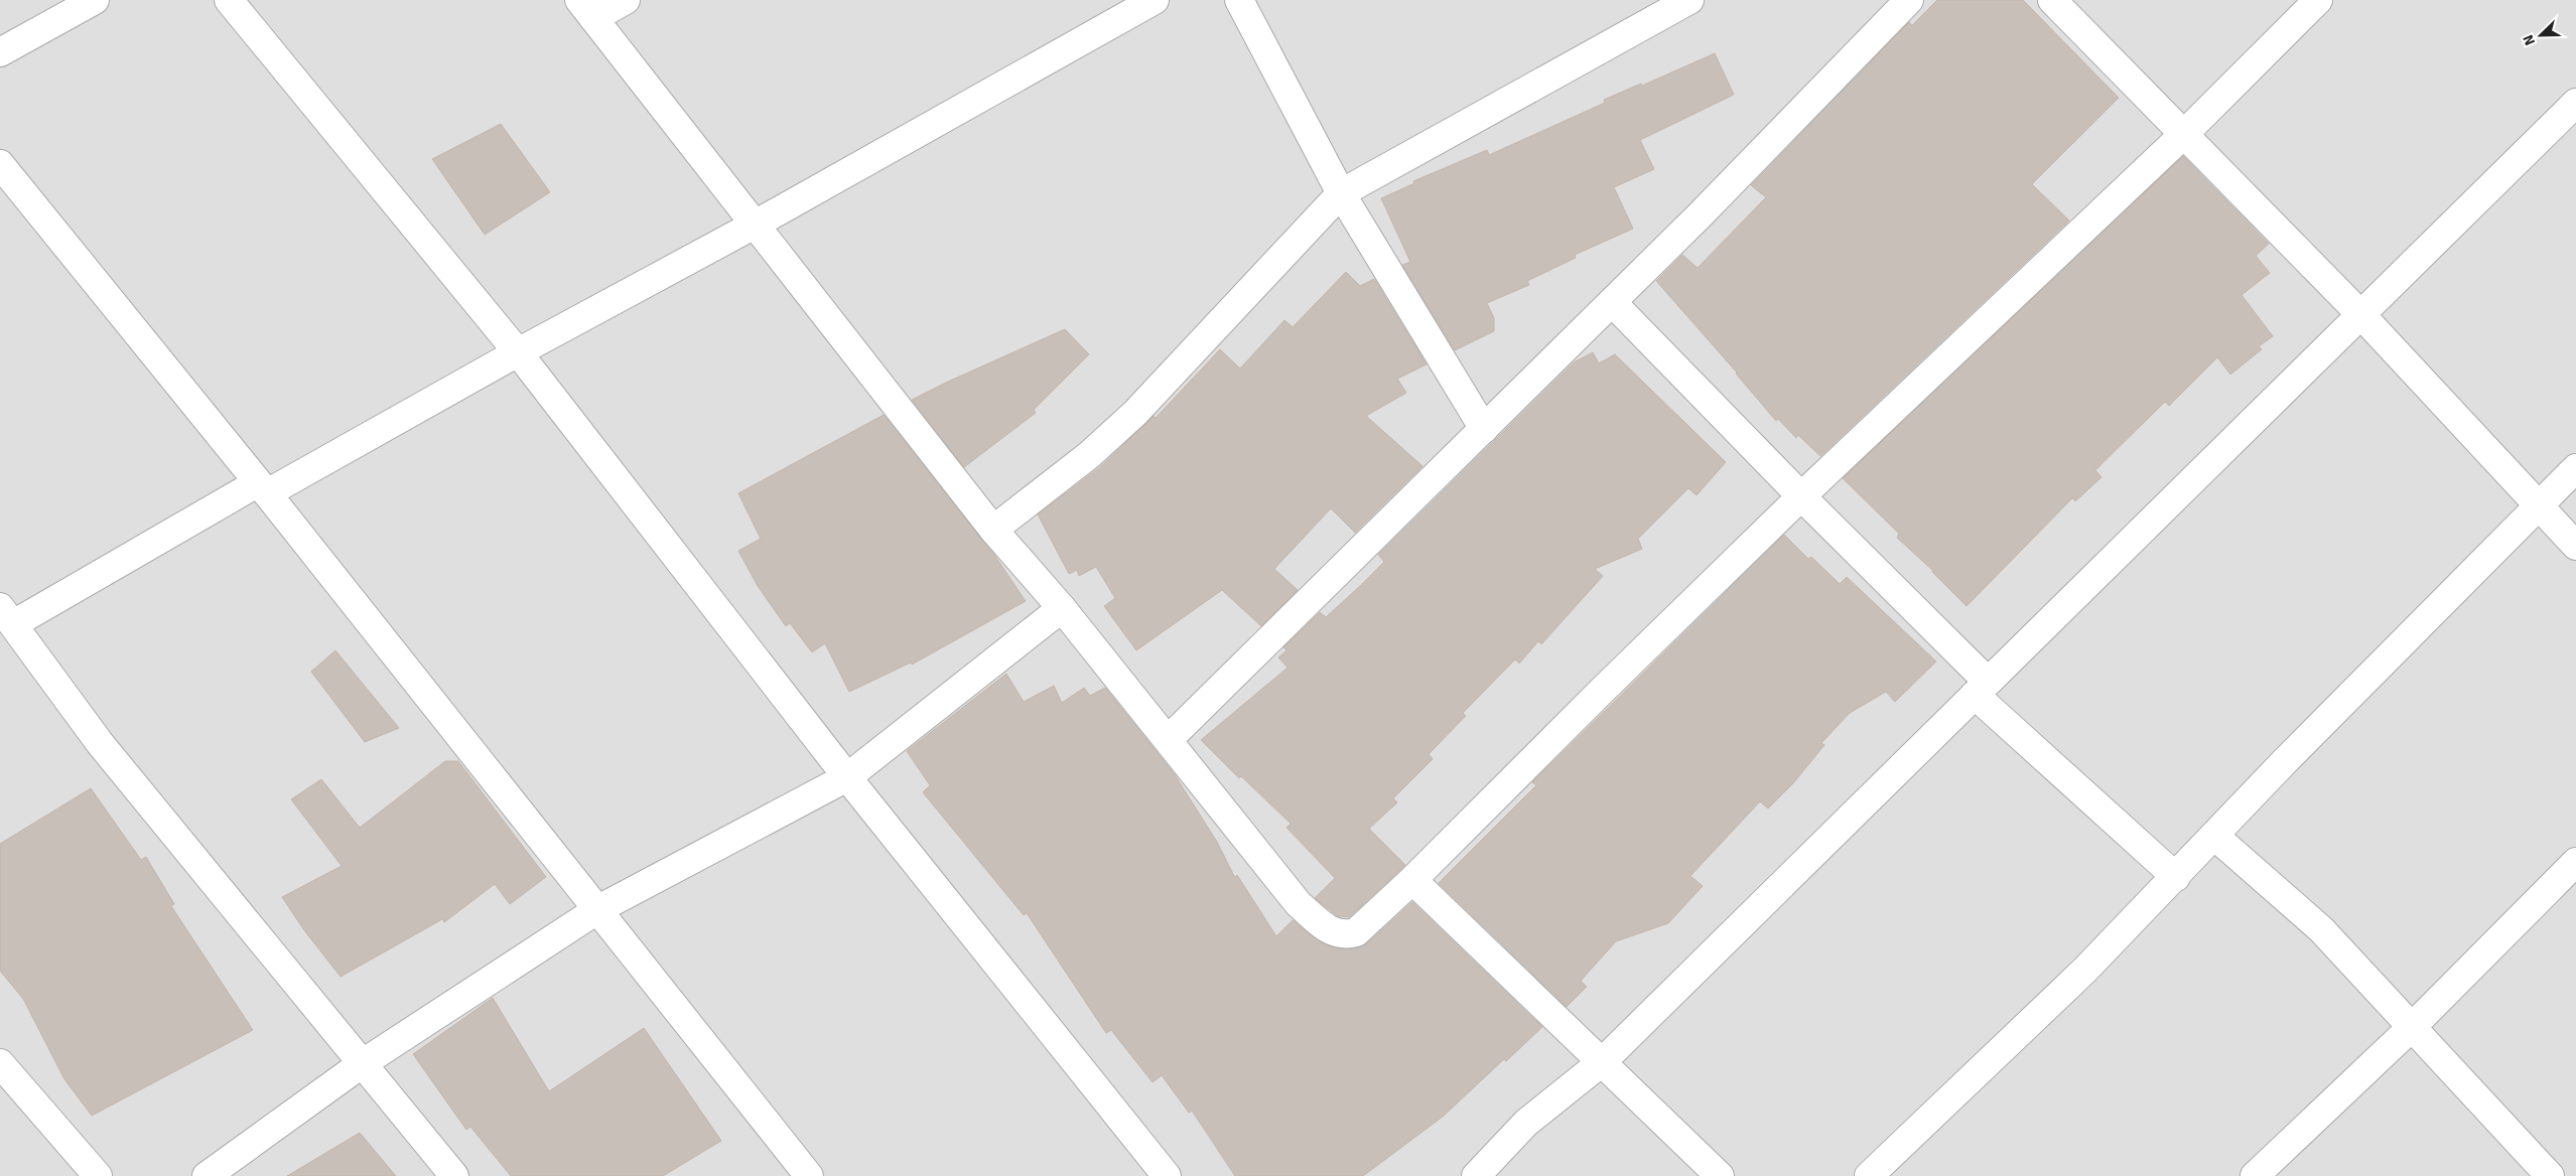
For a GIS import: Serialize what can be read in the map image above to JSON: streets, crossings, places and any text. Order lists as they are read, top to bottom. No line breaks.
{"north":"bottom left"}
